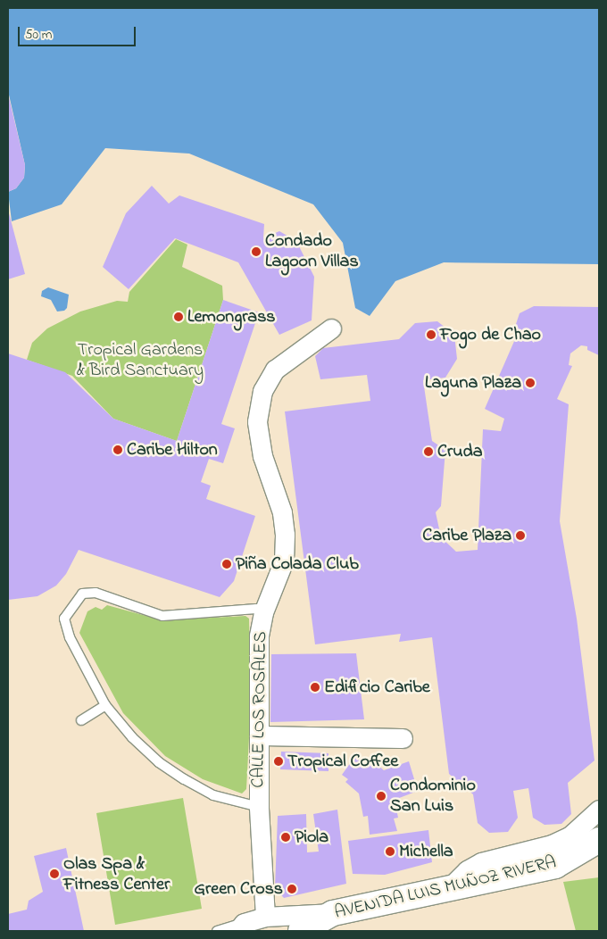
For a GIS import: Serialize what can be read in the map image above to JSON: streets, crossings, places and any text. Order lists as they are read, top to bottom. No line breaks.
{"streets":{"main road":["AVENIDA LUIS MUÑOZ RIVERA"],"street":["CALLE LOS ROSALES"]},"parks":["Tropical Gardens & Bird Sanctuary"],"places":["Condado Lagoon Villas","Lemongrass","Fogo de Chao","Laguna Plaza","Caribe Hilton","Cruda","Caribe Plaza","Piña Colada Club","Edificio Caribe","Tropical Coffee","Condominio San Luis","Piola","Michella","Olas Spa & Fitness Center","Green Cross"],"scale_bar":"50 m"}
